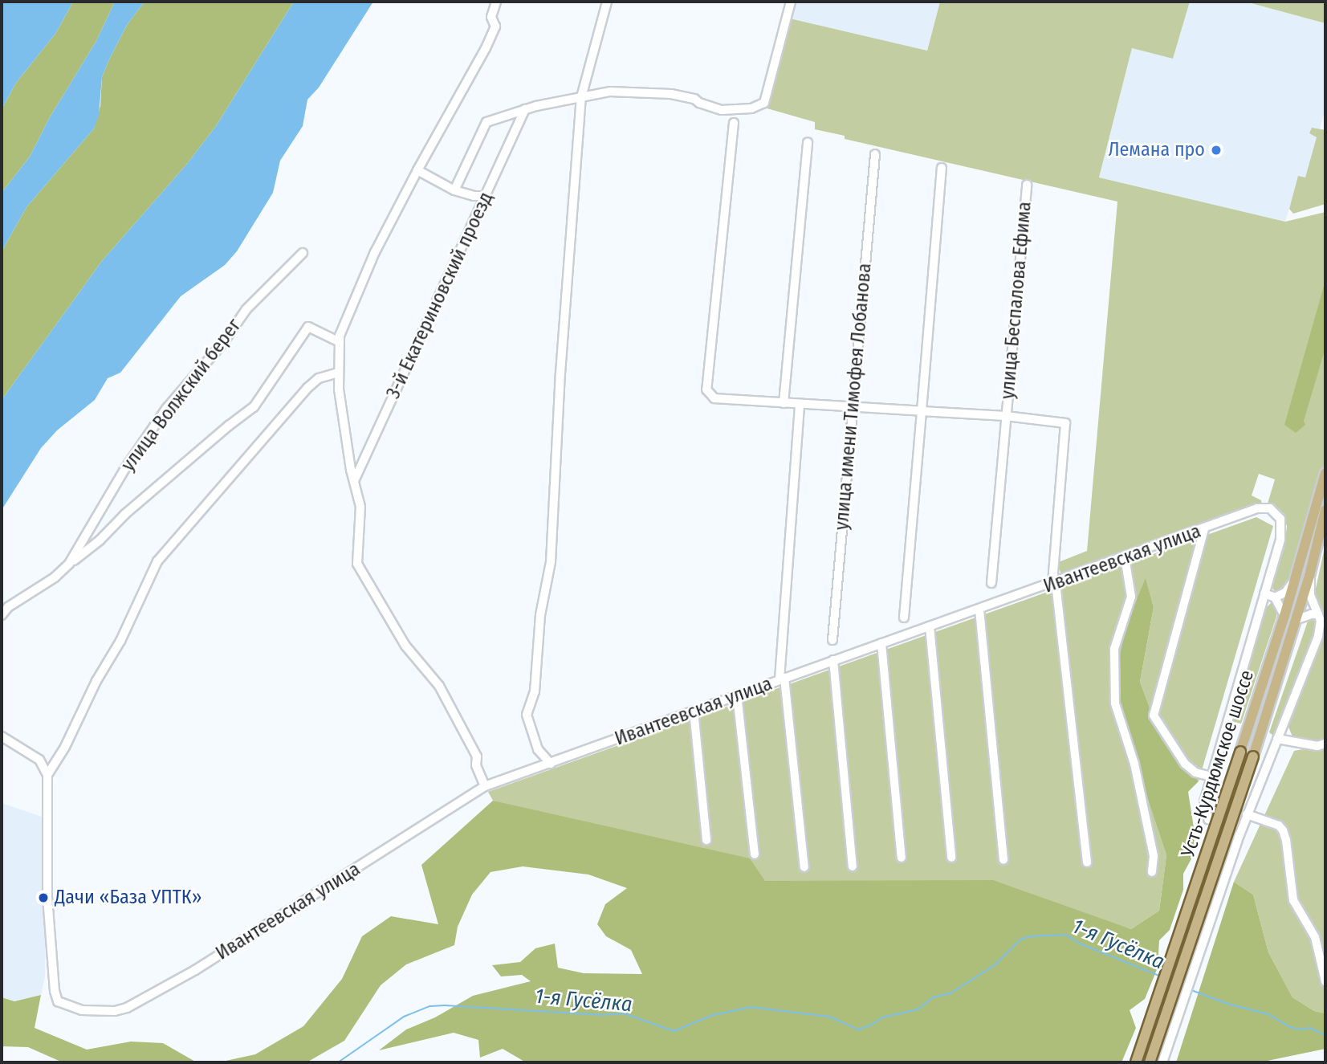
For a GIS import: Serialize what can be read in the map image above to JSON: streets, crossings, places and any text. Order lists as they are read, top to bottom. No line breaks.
{"streets":{"main road":["Усть-Курдюмское шоссе"],"street":["3-й Екатериновский проезд","улица Беспалова Ефима","улица Волжский берег","улица имени Тимофея Лобанова","Ивантеевская улица"]},"water":["1-я Гусёлка"],"places":["Лемана про","Дачи «База УПТК»"]}
